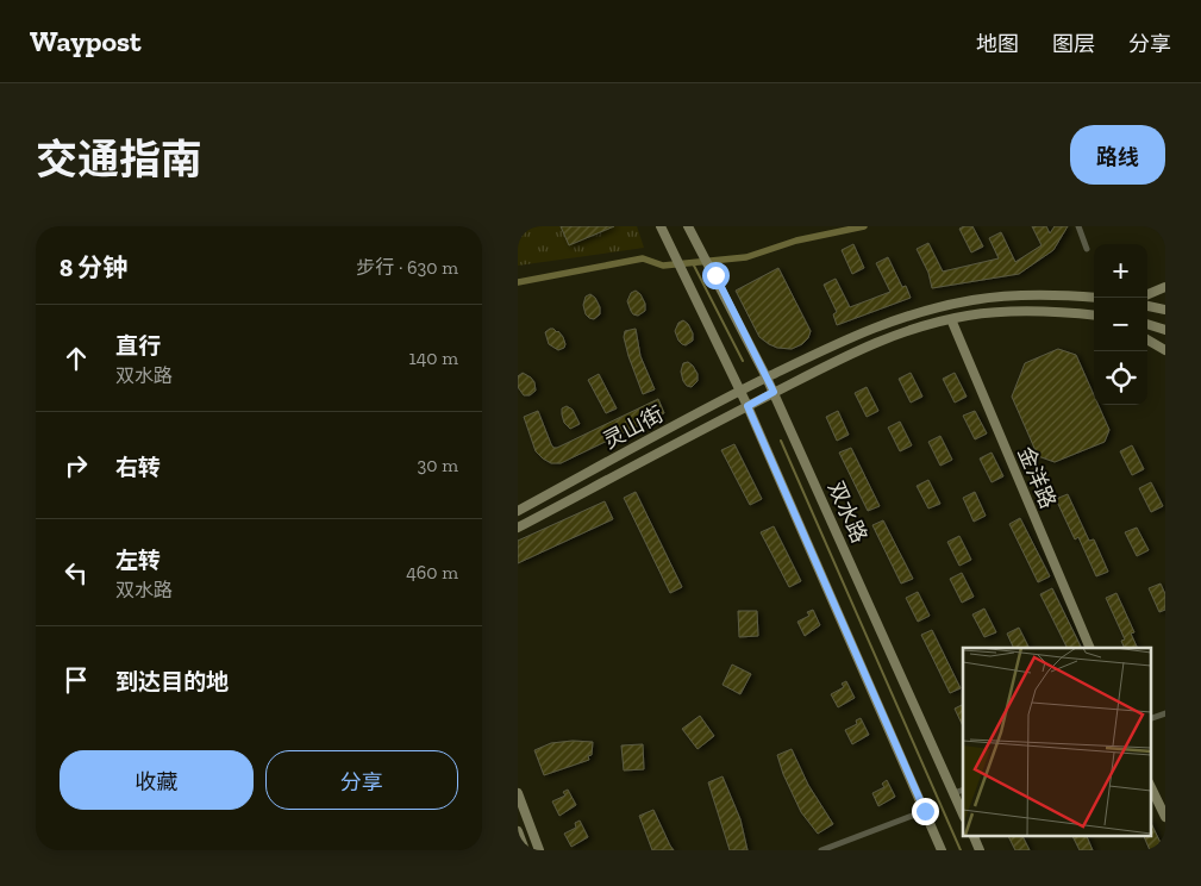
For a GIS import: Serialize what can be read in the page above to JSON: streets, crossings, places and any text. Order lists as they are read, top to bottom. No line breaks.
{"streets":{"main road":["灵山街","金洋路","双水路"]},"crossings":[["灵山街","金洋路"],["灵山街","双水路"]],"page":{"header":"Waypost","nav":["地图","图层","分享"],"title":"交通指南","buttons":["路线",["收藏","分享"]],"heading":["8 分钟","步行 · 630 m"],"map_buttons":["+","−"],"list":[["直行","双水路","140 m"],["右转","30 m"],["左转","双水路","460 m"],"到达目的地"]}}
